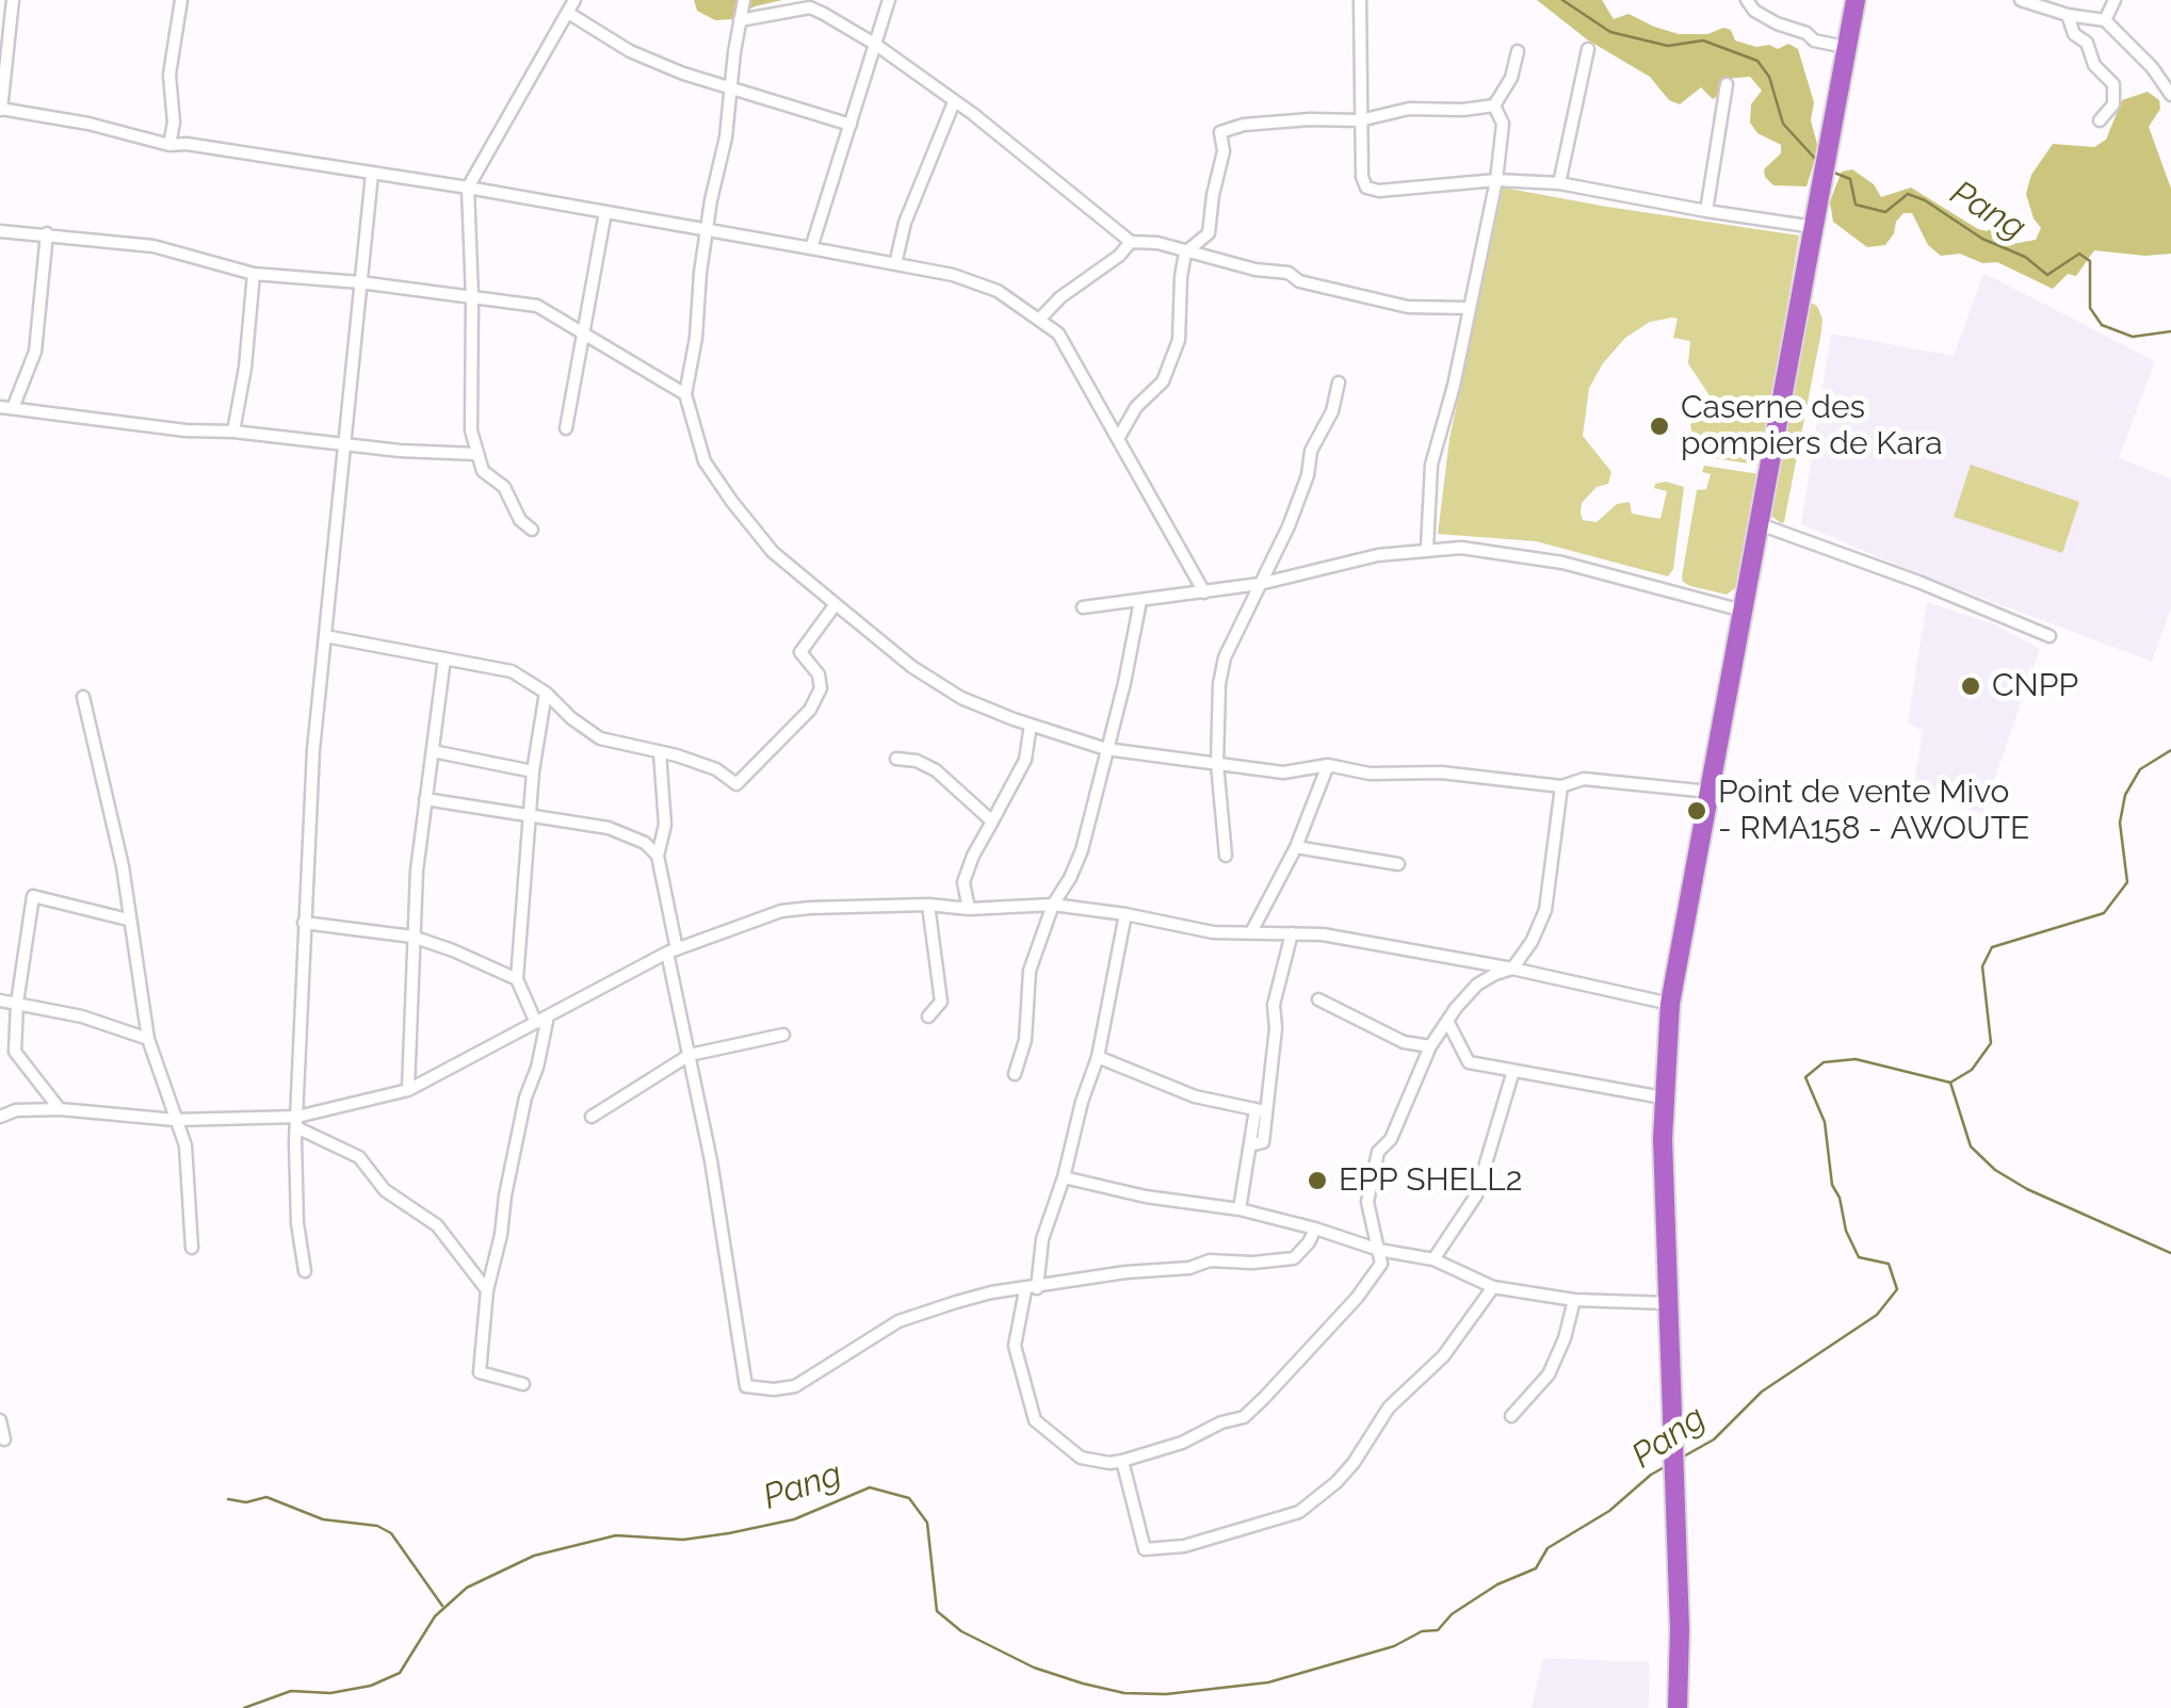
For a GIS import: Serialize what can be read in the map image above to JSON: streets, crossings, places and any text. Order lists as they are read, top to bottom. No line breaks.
{"water":["Pang"],"places":["Caserne des pompiers de Kara","CNPP","Point de vente Mivo - RMA158 - AWOUTE","EPP SHELL2"]}
